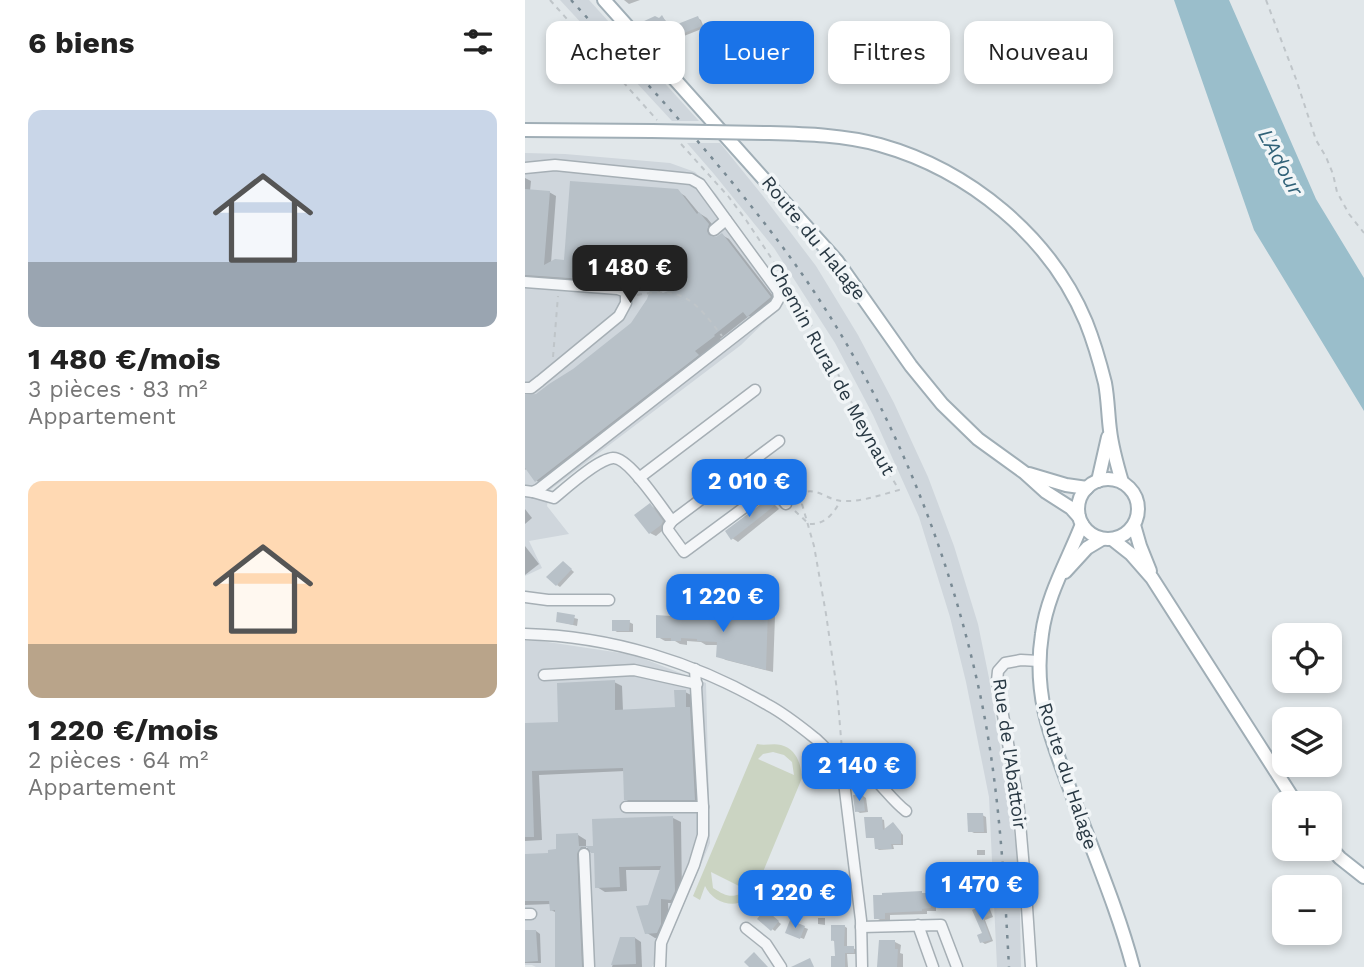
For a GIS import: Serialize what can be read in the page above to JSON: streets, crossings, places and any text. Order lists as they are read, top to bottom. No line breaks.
{"streets":{"main road":["Route du Halage"],"street":["Rue de l'Abattoir"],"path":["Chemin Rural de Meynaut"]},"crossings":[["Route du Halage","Rue de l'Abattoir"]],"water":["L'Adour"],"page":{"heading":"6 biens","chip":["Acheter","Louer","Filtres","Nouveau"],"list":[{"name":"1 480 €/mois","note":"3 pièces · 83 m² · Appartement"},{"name":"1 220 €/mois","note":"2 pièces · 64 m² · Appartement"}],"price":["1 480 €","2 010 €","1 220 €","2 140 €","1 470 €","1 220 €"],"map_buttons":["+","−"]}}
